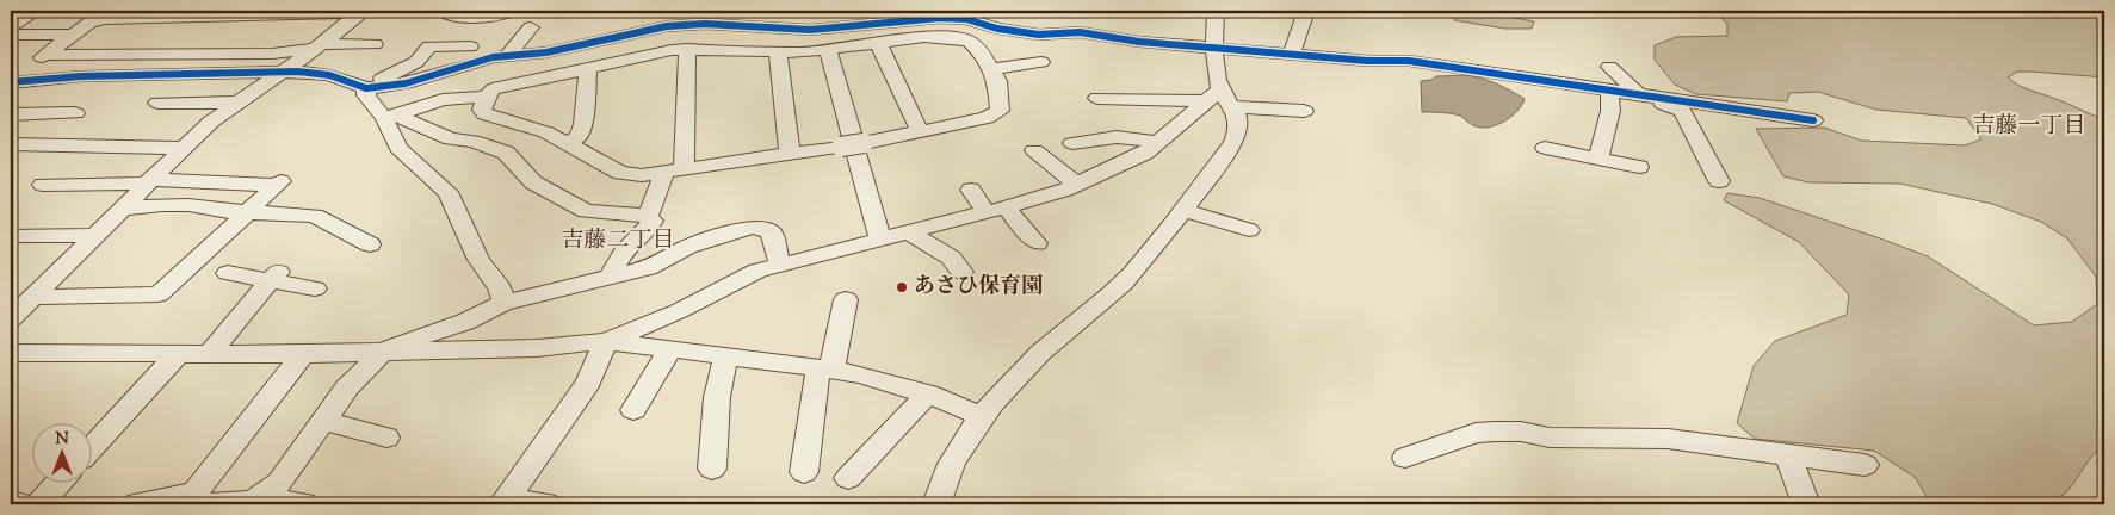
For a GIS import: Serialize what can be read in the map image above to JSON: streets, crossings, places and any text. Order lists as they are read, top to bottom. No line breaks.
{"districts":["吉藤一丁目","吉藤二丁目"],"places":["あさひ保育園"],"north":"top"}
